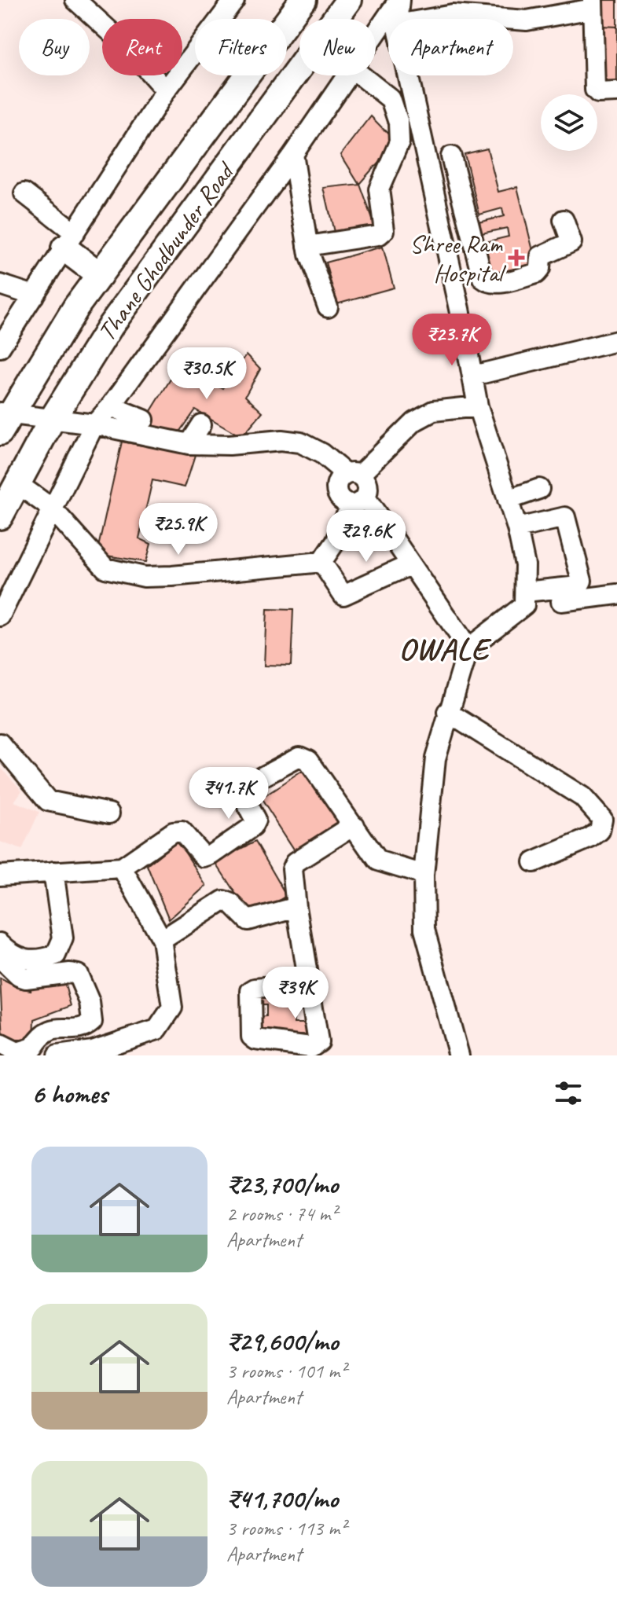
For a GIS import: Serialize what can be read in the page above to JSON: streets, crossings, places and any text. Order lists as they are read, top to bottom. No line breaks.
{"streets":{"main road":["Thane Ghodbunder Road"]},"districts":["OWALE"],"places":{"health":["Shree Ram Hospital"]},"page":{"chip":["Buy","Rent","Filters","New","Apartment"],"price":["₹23.7K","₹30.5K","₹25.9K","₹29.6K","₹41.7K","₹39K"],"heading":"6 homes","list":[{"name":"₹23,700/mo","note":"2 rooms · 74 m² · Apartment"},{"name":"₹29,600/mo","note":"3 rooms · 101 m² · Apartment"},{"name":"₹41,700/mo","note":"3 rooms · 113 m² · Apartment"}]}}
